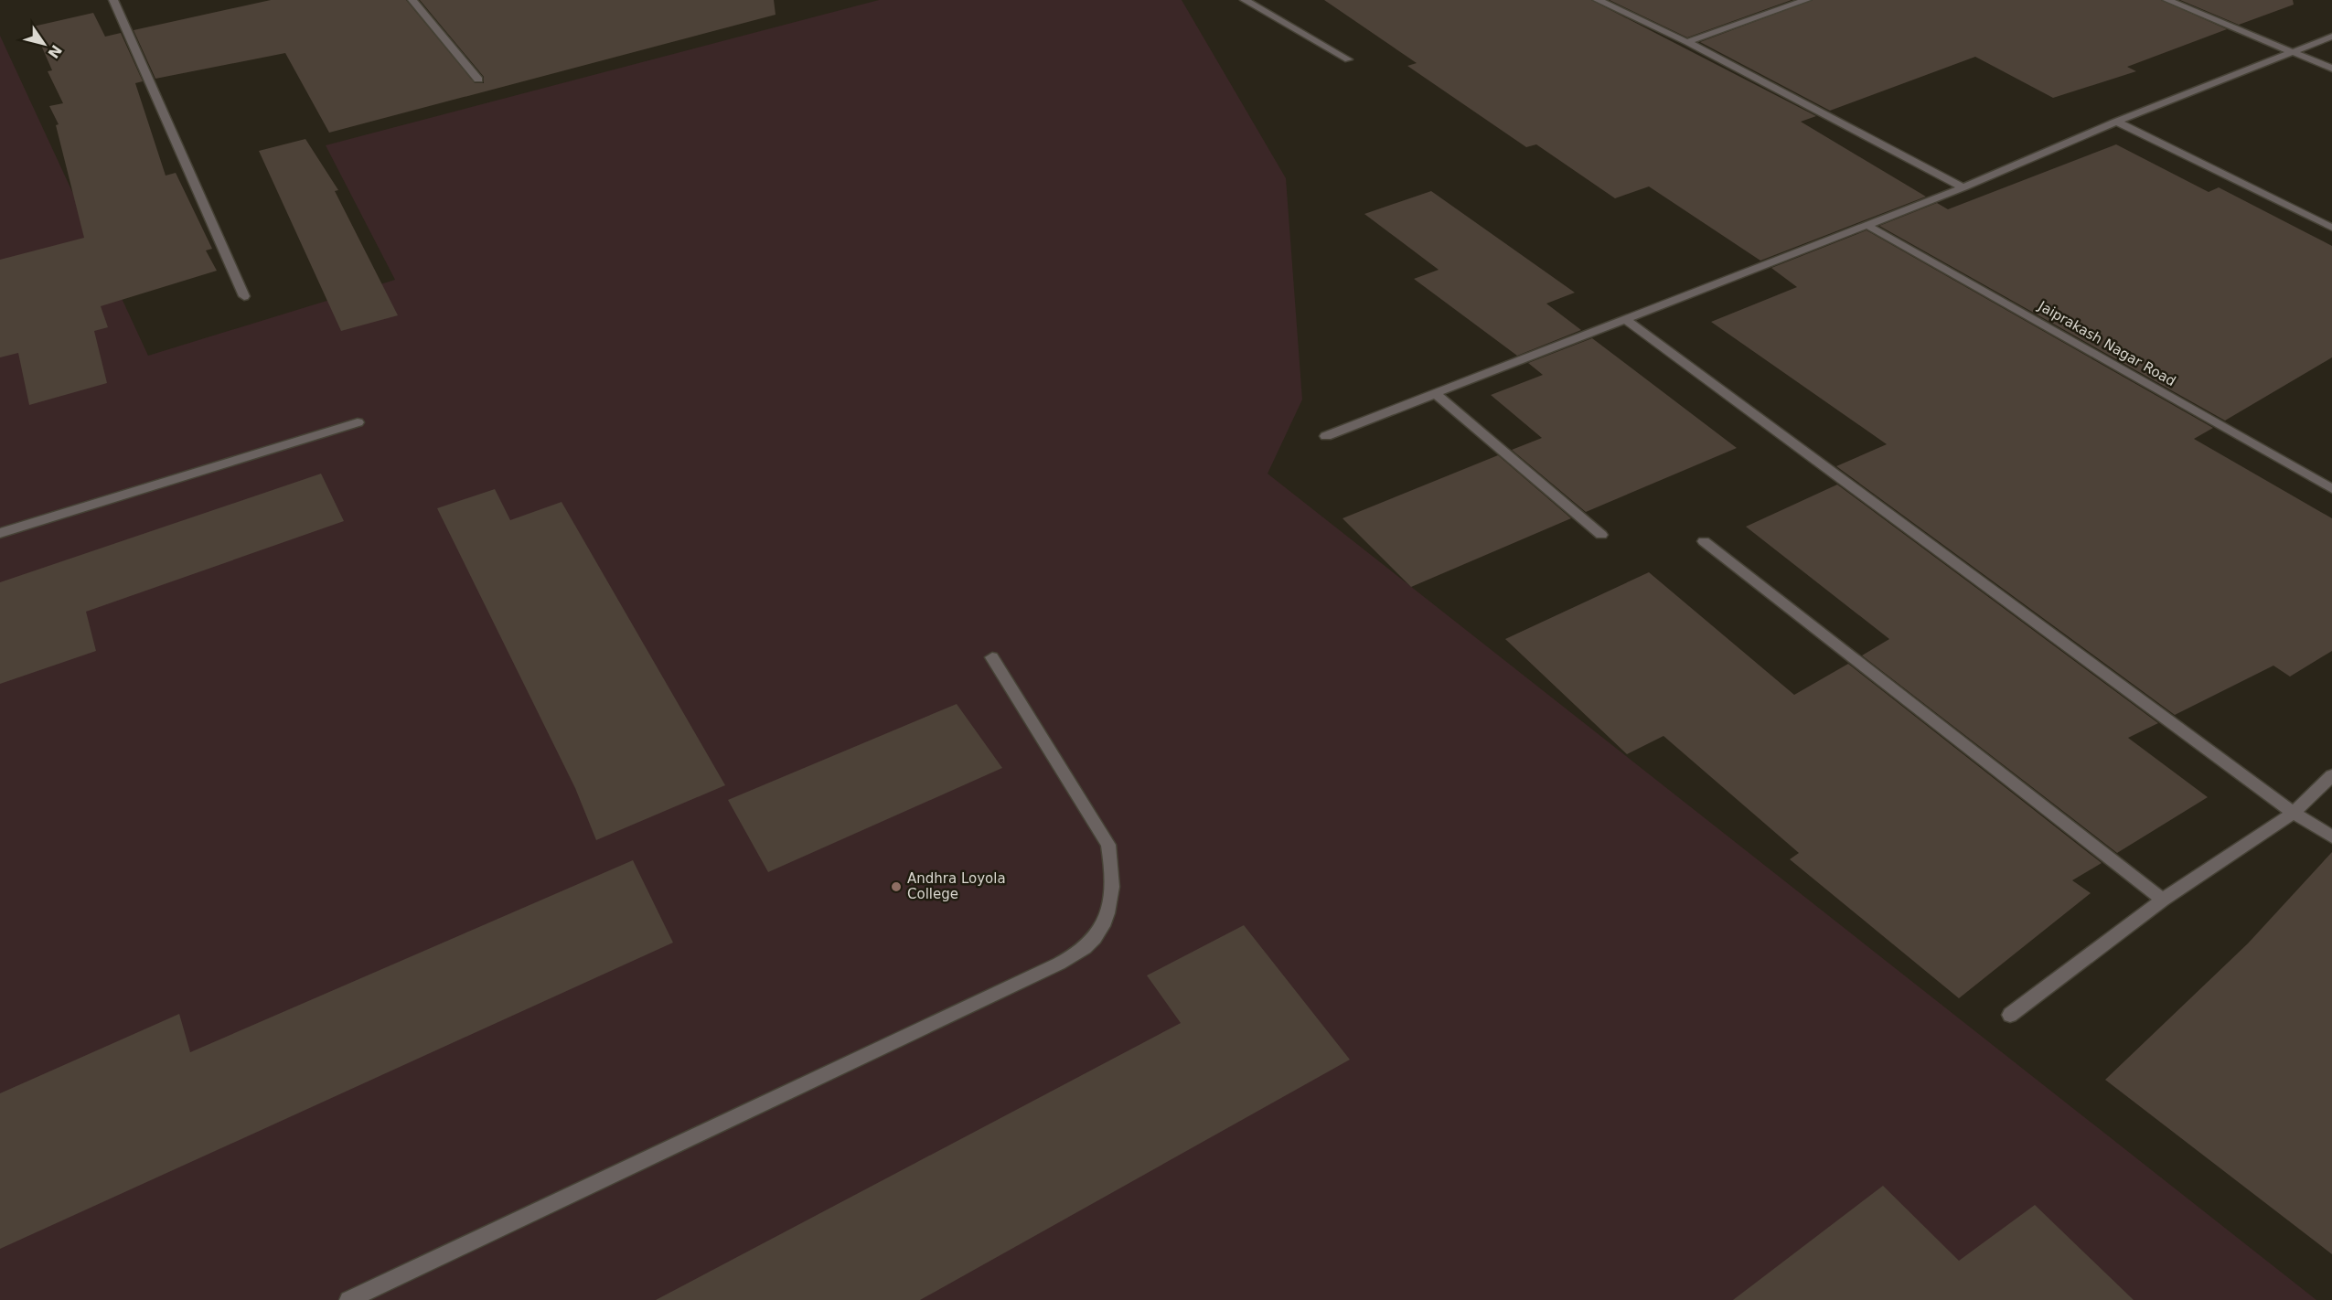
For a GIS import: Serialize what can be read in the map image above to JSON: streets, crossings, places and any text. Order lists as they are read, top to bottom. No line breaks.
{"streets":{"street":["Jaiprakash Nagar Road"]},"places":["Andhra Loyola College"],"north":"bottom right"}
